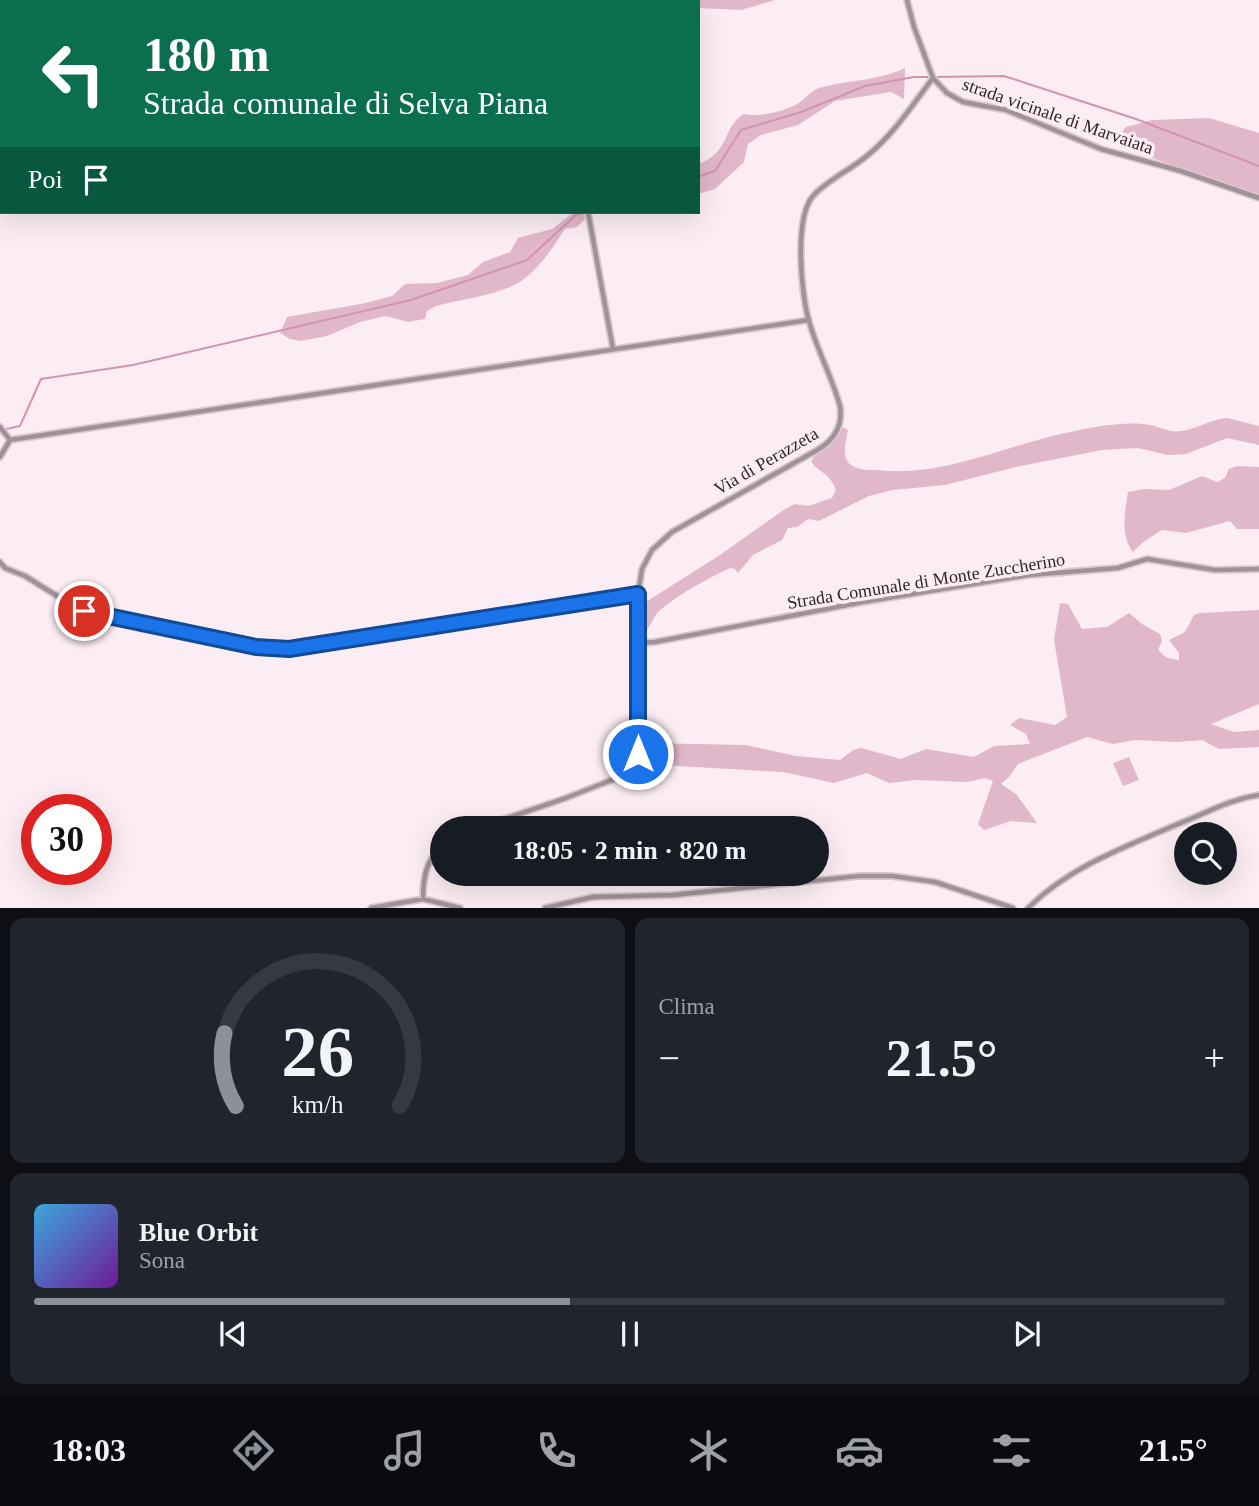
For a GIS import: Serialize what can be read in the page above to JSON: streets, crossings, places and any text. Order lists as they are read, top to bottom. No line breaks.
{"streets":{"street":["strada vicinale di Marvaiata","Via di Perazzeta","Strada Comunale di Monte Zuccherino"]},"crossings":[["strada vicinale di Marvaiata","Via di Perazzeta"],["Via di Perazzeta","Strada Comunale di Monte Zuccherino"]],"page":{"turn":["180 m","Strada comunale di Selva Piana"],"then":"Poi","limit":"30","trip":"18:05 · 2 min · 820 m","tile":"Clima","heat":["−","21.5°","+"],"song":["Blue Orbit","Sona"],"tabs":["18:03","21.5°"],"gauge":["26","km/h"]}}
